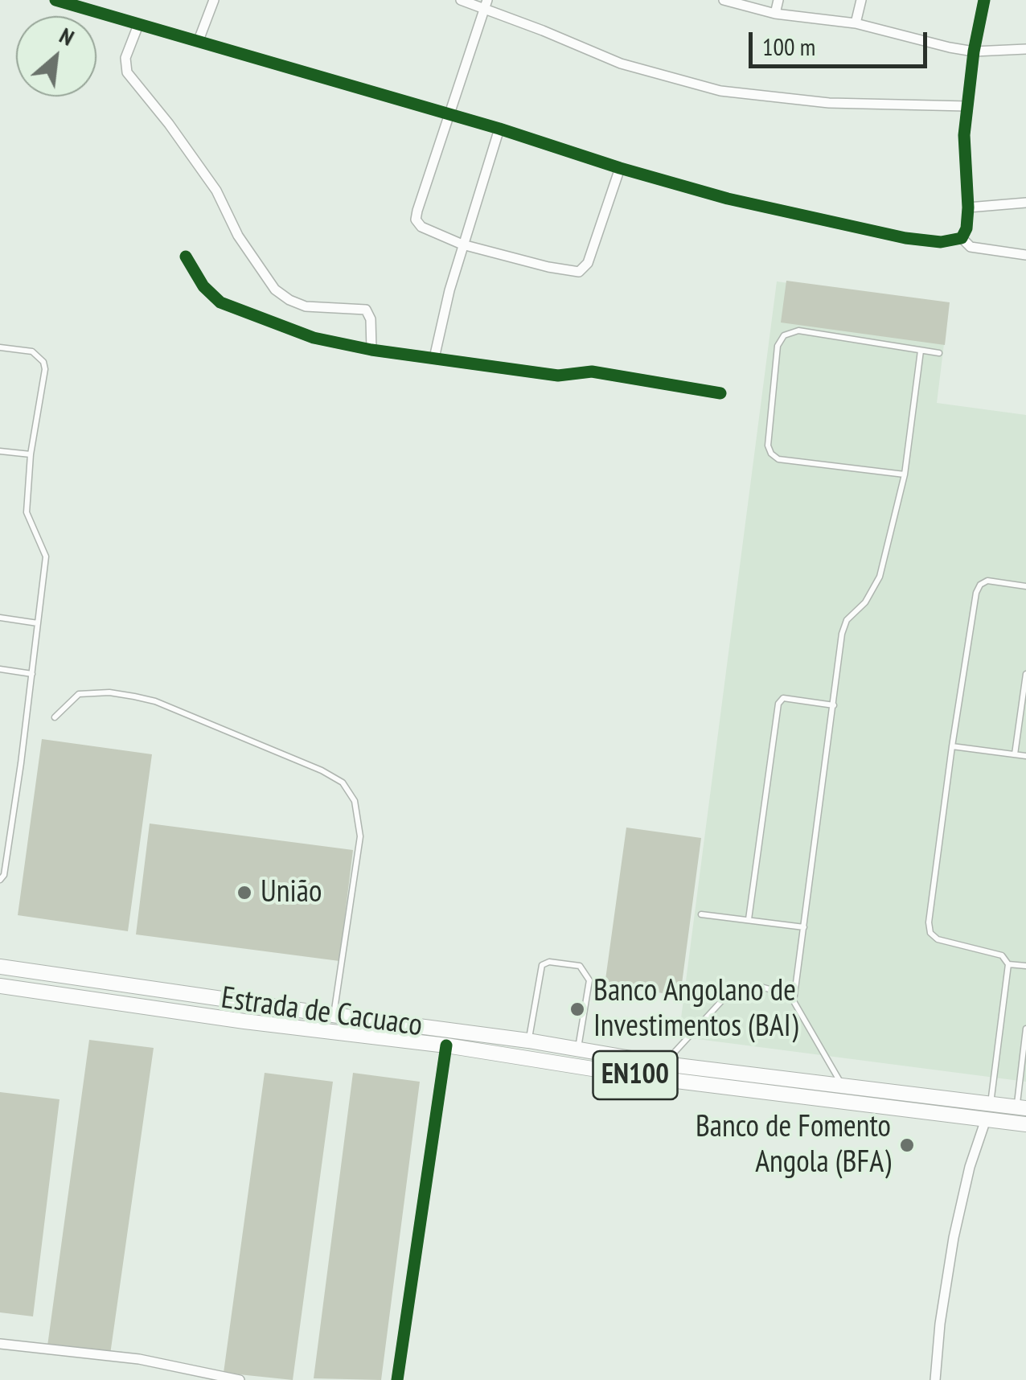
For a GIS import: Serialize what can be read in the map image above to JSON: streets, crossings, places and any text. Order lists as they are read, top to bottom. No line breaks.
{"streets":{"main road":["Estrada de Cacuaco","EN100"]},"places":["União","Banco Angolano de Investimentos (BAI)","Banco de Fomento Angola (BFA)"],"scale_bar":"100 m","north":"top right"}
